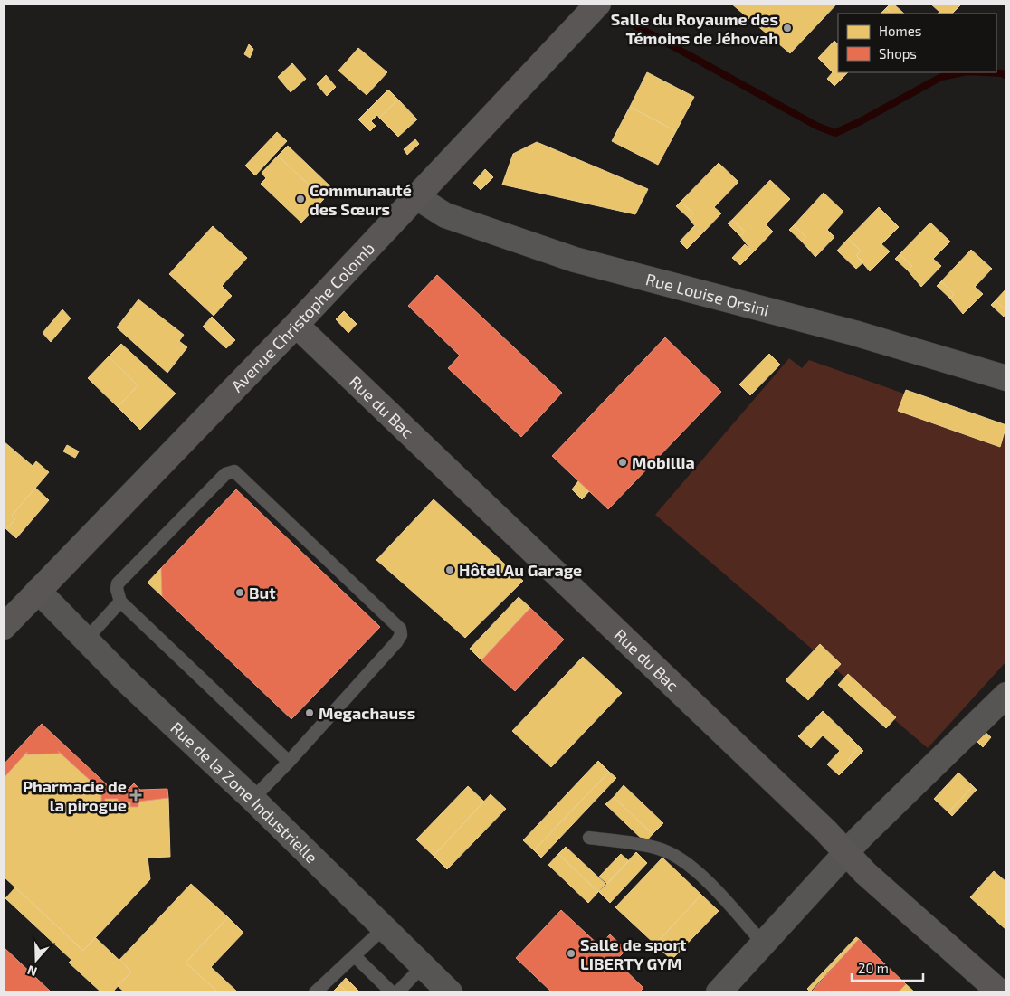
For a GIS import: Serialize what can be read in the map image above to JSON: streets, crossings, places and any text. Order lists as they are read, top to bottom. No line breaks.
{"streets":{"street":["Rue Louise Orsini","Avenue Christophe Colomb","Rue du Bac","Rue de la Zone Industrielle"]},"crossings":[["Rue Louise Orsini","Avenue Christophe Colomb"],["Avenue Christophe Colomb","Rue du Bac"],["Avenue Christophe Colomb","Rue de la Zone Industrielle"]],"places":{"other":["Salle du Royaume des Témoins de Jéhovah","Communauté des Sœurs","Mobillia","Hôtel Au Garage","But","Megachauss","Salle de sport LIBERTY GYM"],"health":["Pharmacie de la pirogue"]},"legend":["Homes","Shops"],"scale_bar":"20 m","north":"bottom"}
